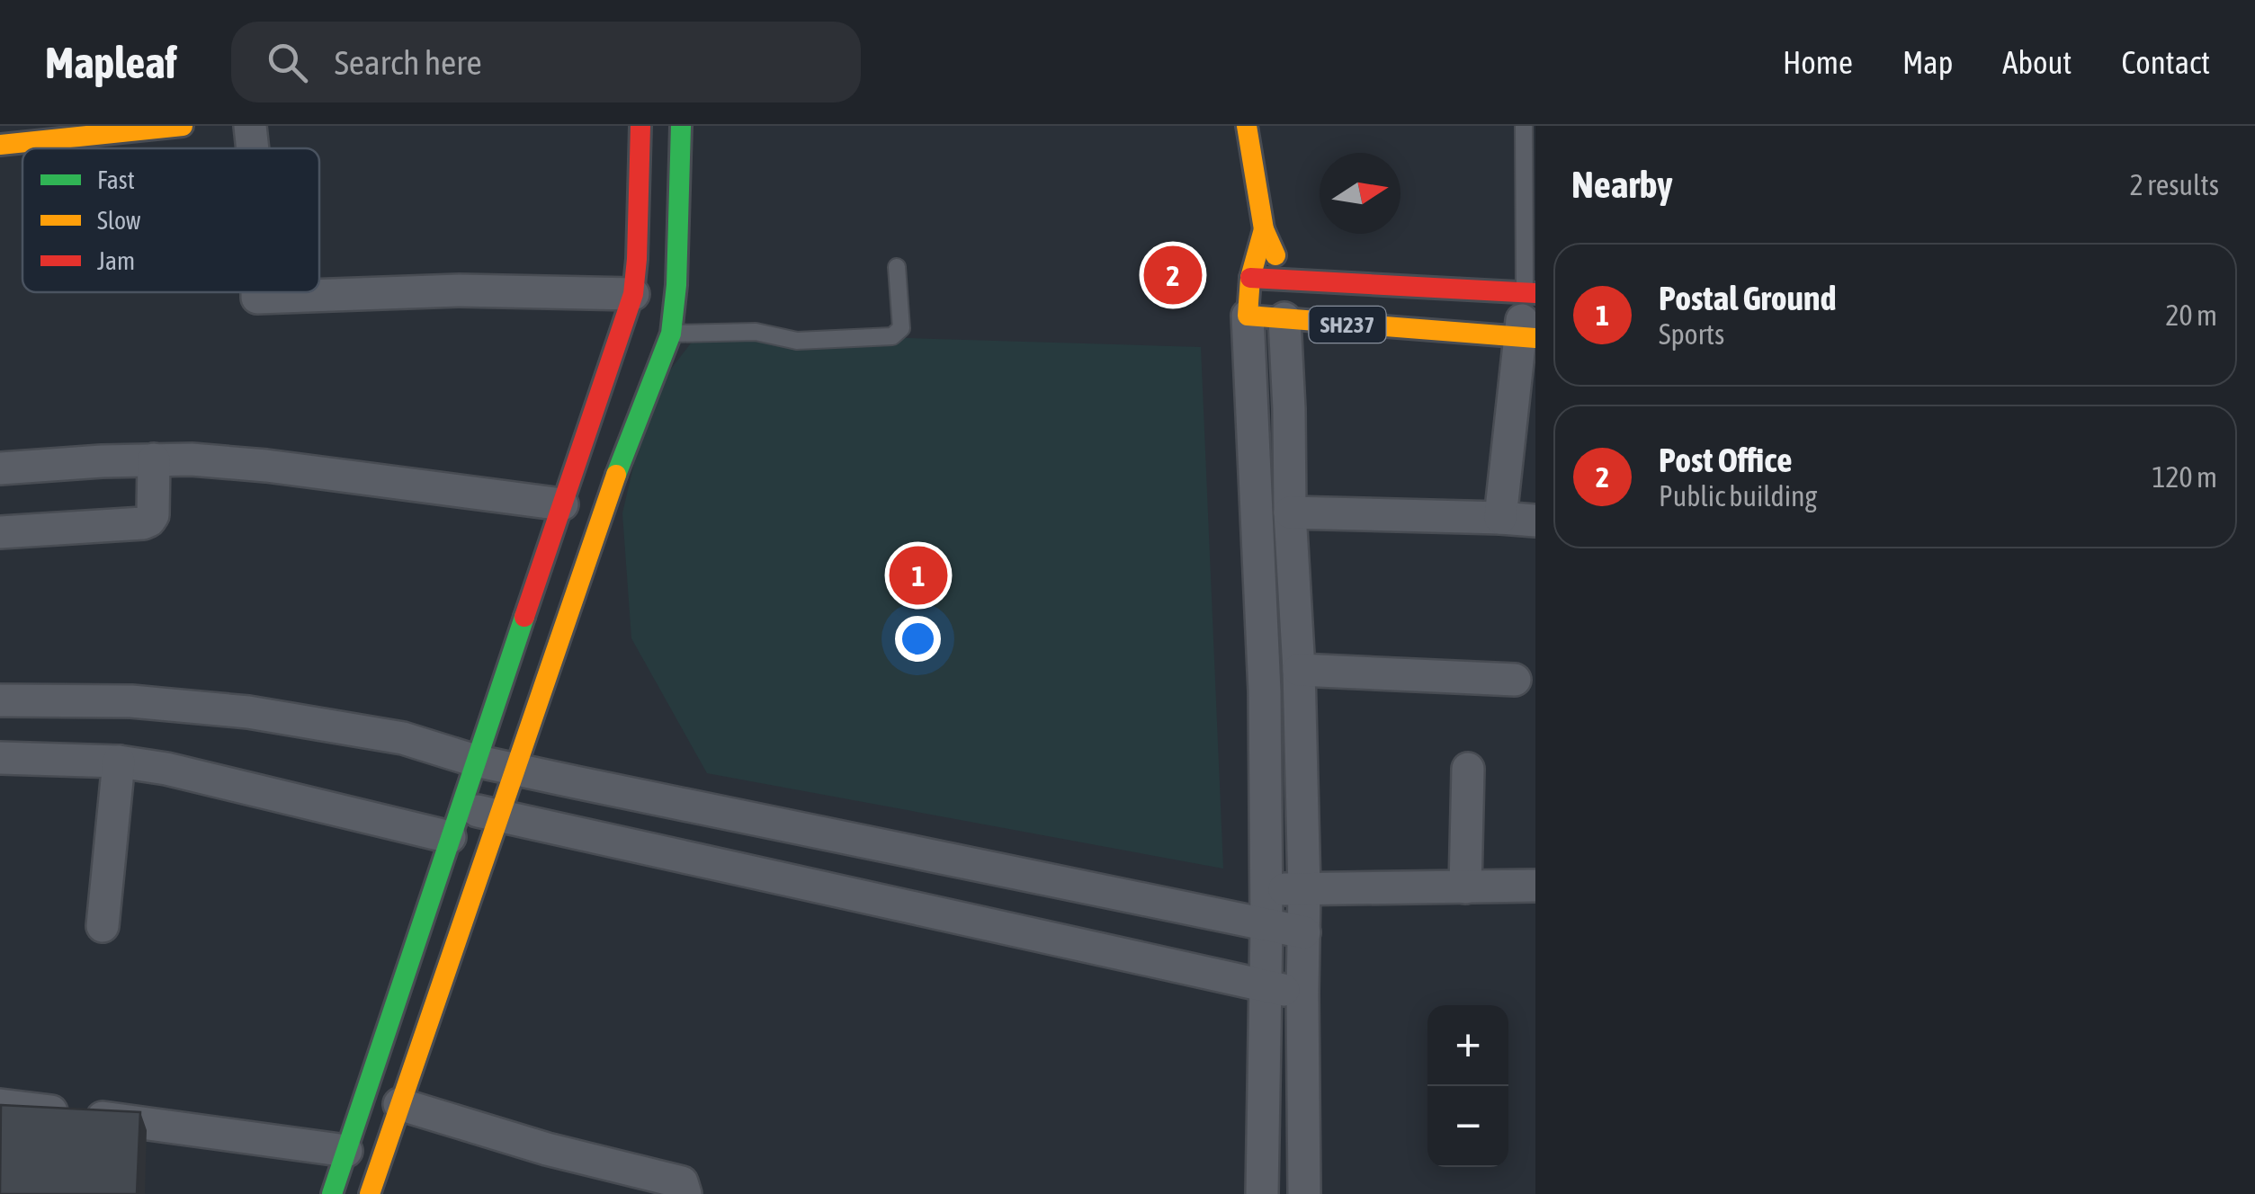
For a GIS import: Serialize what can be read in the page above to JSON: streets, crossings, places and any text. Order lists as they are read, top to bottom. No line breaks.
{"streets":{"street":["SH237"]},"legend":["Fast","Slow","Jam"],"north":"right","page":{"header":"Mapleaf","search":"Search here","nav":["Home","Map","About","Contact"],"heading":["Nearby","2 results"],"pins":["2","1"],"list":[{"mark":"1","name":"Postal Ground","note":"Sports","value":"20 m"},{"mark":"2","name":"Post Office","note":"Public building","value":"120 m"}],"map_buttons":["+","−"]}}
